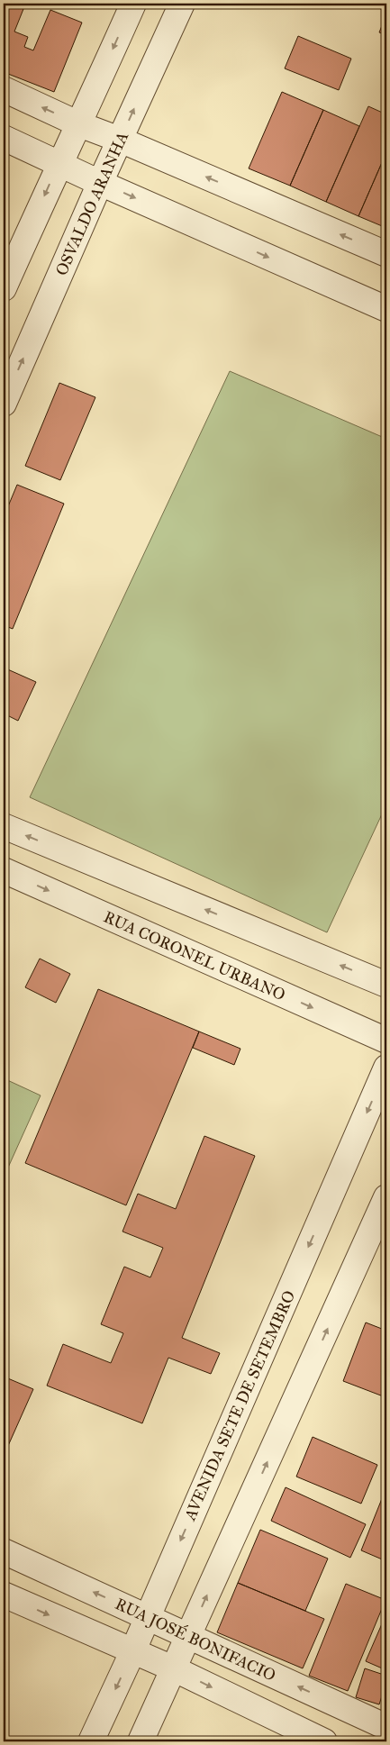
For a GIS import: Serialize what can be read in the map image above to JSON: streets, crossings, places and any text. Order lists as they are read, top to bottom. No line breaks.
{"streets":{"street":["OSVALDO ARANHA","RUA CORONEL URBANO","AVENIDA SETE DE SETEMBRO","RUA JOSÉ BONIFACIO"]},"crossings":[["AVENIDA SETE DE SETEMBRO","RUA JOSÉ BONIFACIO"]]}
